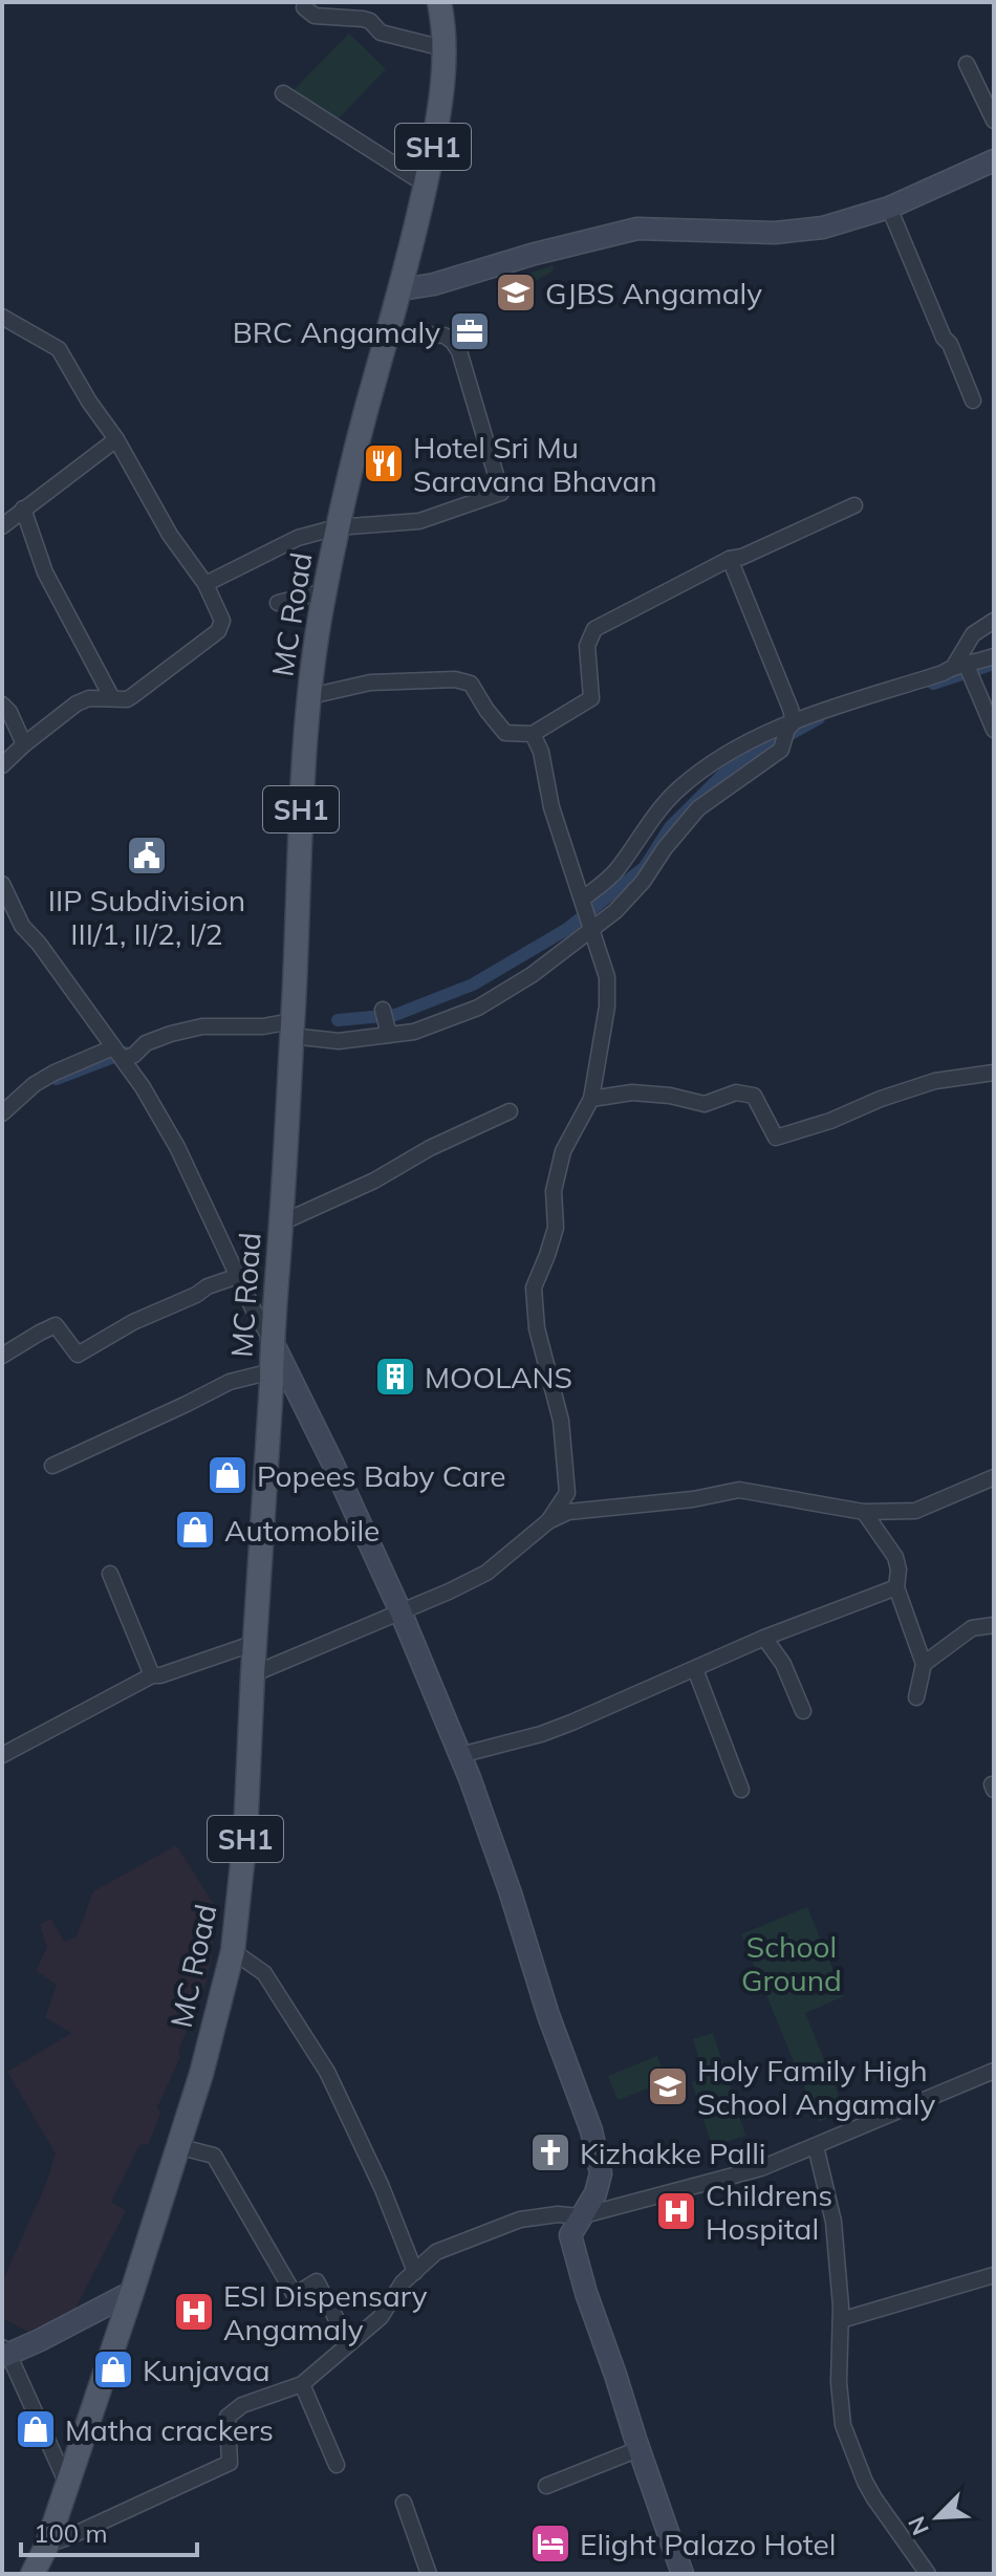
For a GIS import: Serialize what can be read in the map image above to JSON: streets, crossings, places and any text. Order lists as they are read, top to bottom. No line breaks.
{"streets":{"main road":["SH1","MC Road"]},"parks":["School Ground"],"places":{"school or university":["GJBS Angamaly","Holy Family High School Angamaly"],"office":["BRC Angamaly"],"restaurant":["Hotel Sri Mu Saravana Bhavan"],"public building":["IIP Subdivision III/1, II/2, I/2"],"building":["MOOLANS"],"shop":["Popees Baby Care","Automobile","Kunjavaa","Matha crackers"],"church":["Kizhakke Palli"],"hospital":["Childrens Hospital","ESI Dispensary Angamaly"],"hotel":["Elight Palazo Hotel"]},"scale_bar":"100 m","north":"bottom left"}
